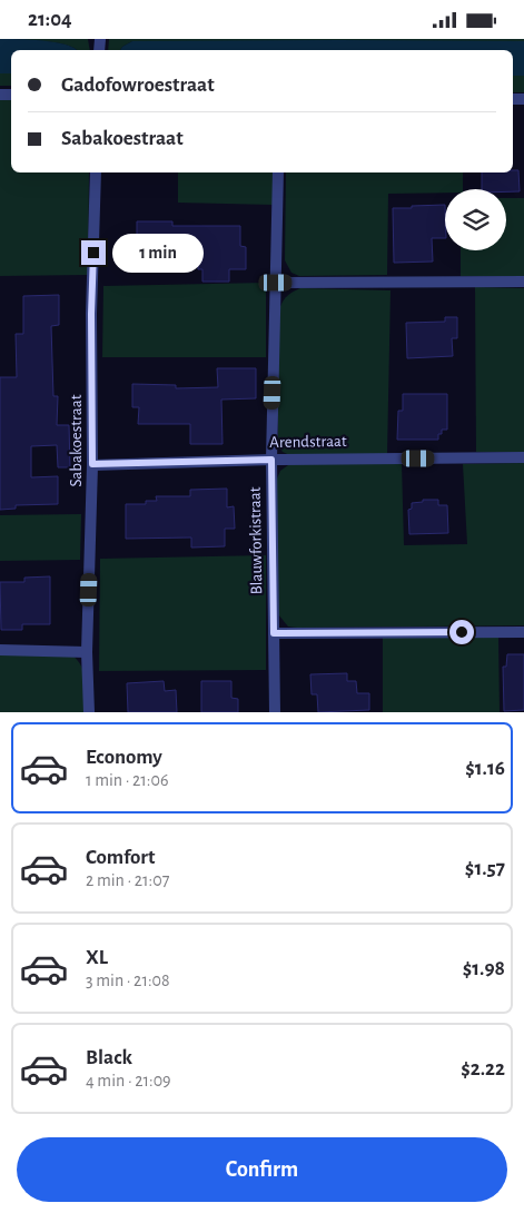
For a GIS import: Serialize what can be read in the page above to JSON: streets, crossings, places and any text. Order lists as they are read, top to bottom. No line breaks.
{"streets":{"street":["Sabakoestraat","Arendstraat","Blauwforkistraat"]},"crossings":[["Sabakoestraat","Arendstraat"],["Arendstraat","Blauwforkistraat"]],"page":{"status":"21:04","banner":["Gadofowroestraat","Sabakoestraat"],"bubble":"1 min","list":[{"name":"Economy","note":"1 min · 21:06","value":"$1.16"},{"name":"Comfort","note":"2 min · 21:07","value":"$1.57"},{"name":"XL","note":"3 min · 21:08","value":"$1.98"},{"name":"Black","note":"4 min · 21:09","value":"$2.22"}],"buttons":"Confirm"}}
